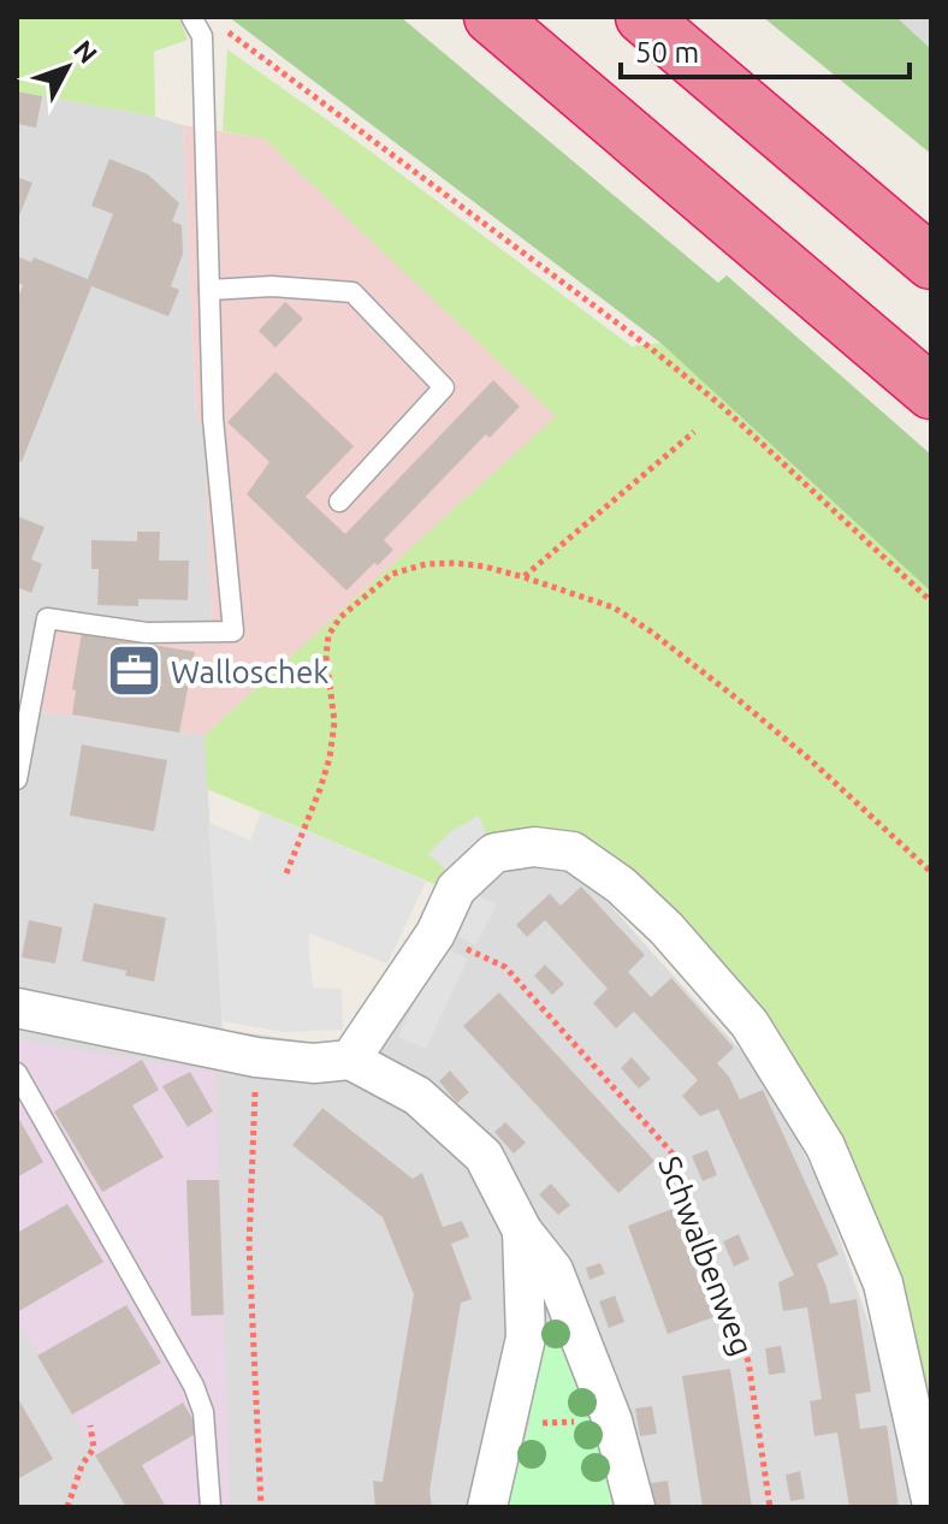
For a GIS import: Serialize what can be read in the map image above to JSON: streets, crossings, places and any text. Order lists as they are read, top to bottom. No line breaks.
{"streets":{"path":["Schwalbenweg"]},"places":{"office":["Walloschek"]},"scale_bar":"50 m","north":"top right"}
